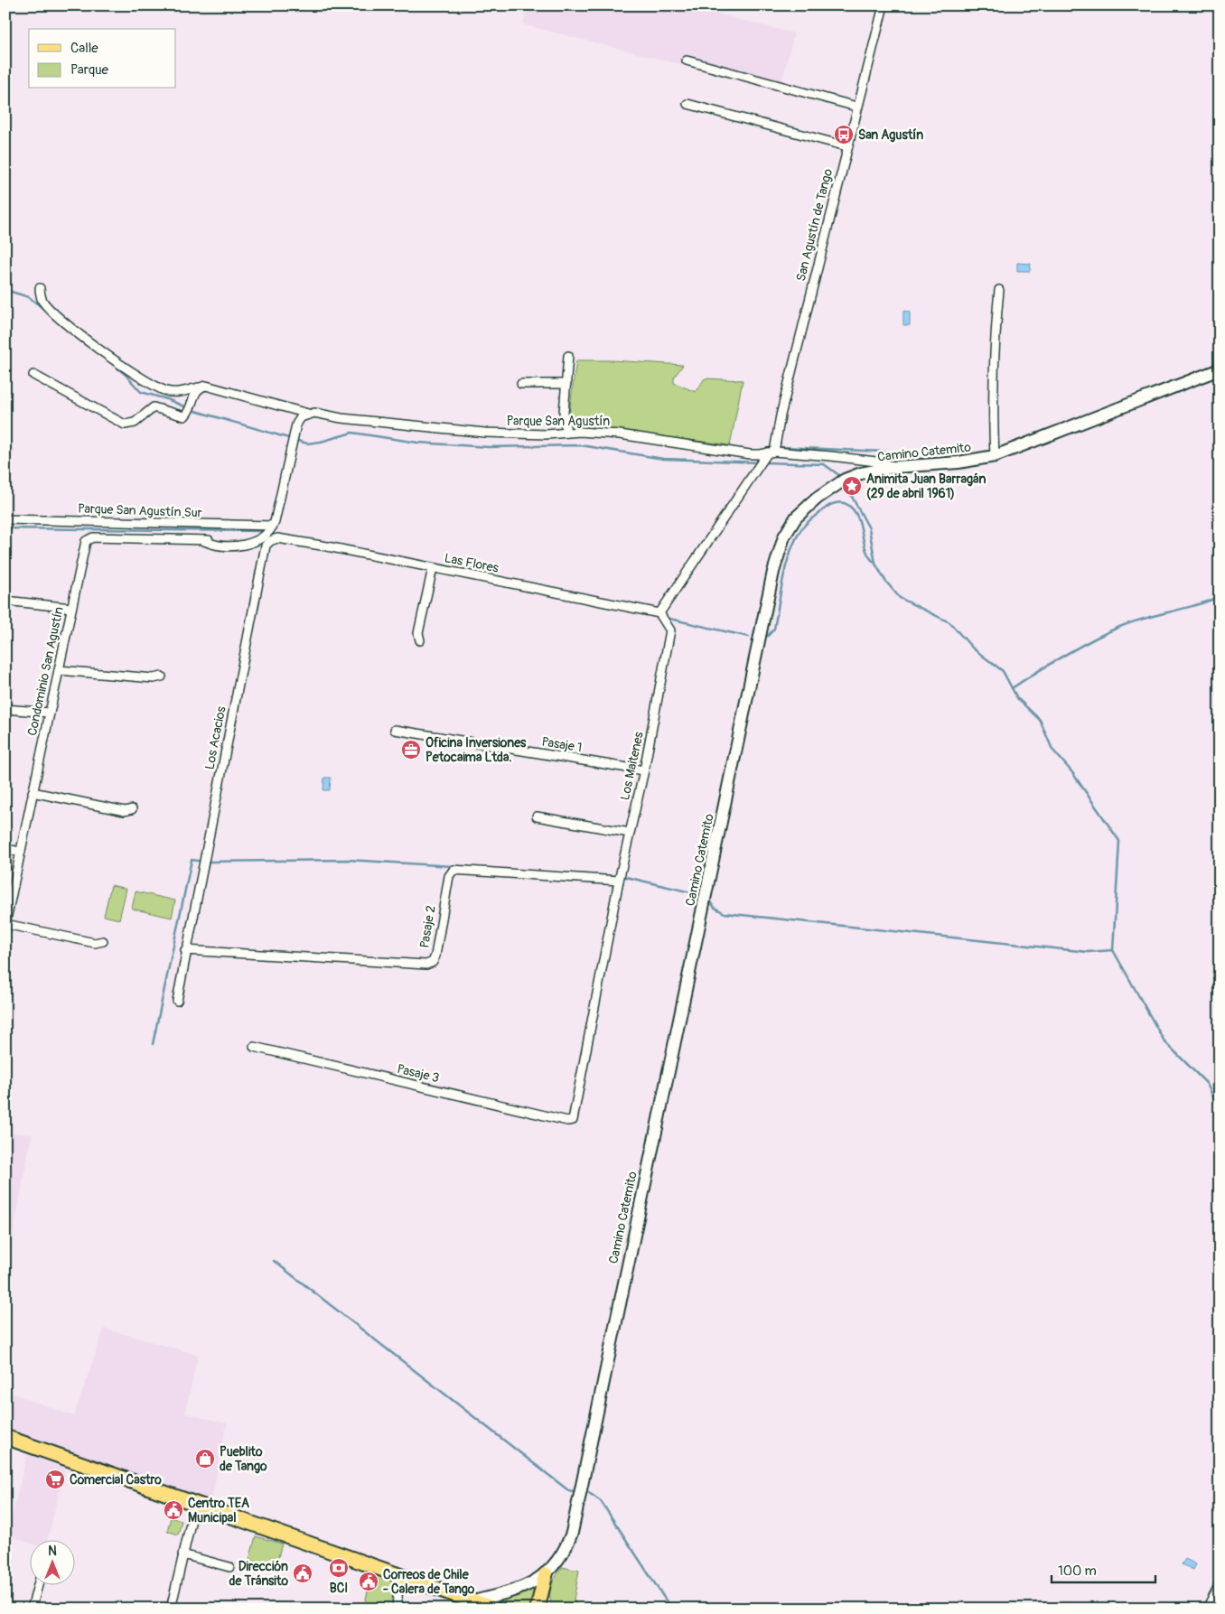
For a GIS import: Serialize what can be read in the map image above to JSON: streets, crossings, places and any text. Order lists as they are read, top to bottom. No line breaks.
{"streets":{"main road":["Camino Catemito"],"street":["San Agustín de Tango","Parque San Agustín","Parque San Agustín Sur","Las Flores","Condominio San Agustín","Los Acacios","Pasaje 1","Los Maitenes","Pasaje 2","Pasaje 3"]},"crossings":[["San Agustín de Tango","Parque San Agustín"],["Parque San Agustín","Camino Catemito"],["Parque San Agustín Sur","Condominio San Agustín"],["Las Flores","Los Acacios"],["Las Flores","Los Maitenes"],["Los Acacios","Pasaje 2"],["Pasaje 1","Los Maitenes"],["Los Maitenes","Pasaje 2"],["Los Maitenes","Pasaje 3"]],"places":{"bus stop":["San Agustín"],"place":["Animita Juan Barragán (29 de abril 1961)"],"office":["Oficina Inversiones Petocaima Ltda."],"shop":["Pueblito de Tango"],"supermarket":["Comercial Castro"],"public building":["Centro TEA Municipal","Dirección de Tránsito","Correos de Chile - Calera de Tango"],"bank":["BCI"]},"legend":["Calle","Parque"],"scale_bar":"100 m","north":"top"}
